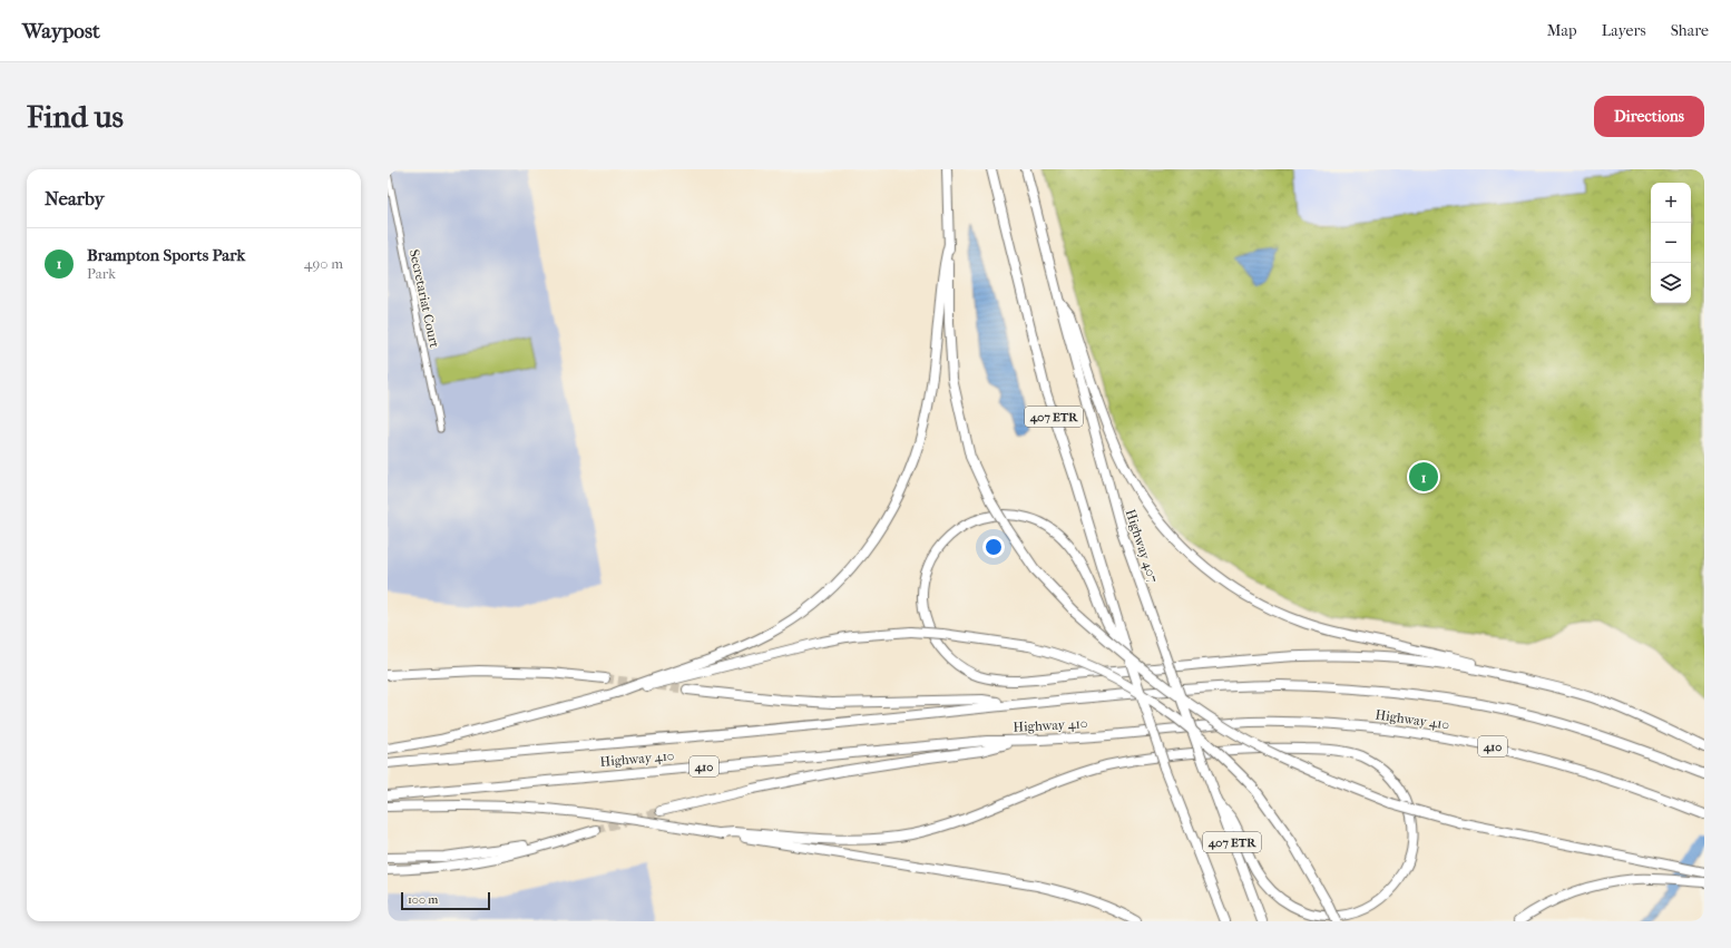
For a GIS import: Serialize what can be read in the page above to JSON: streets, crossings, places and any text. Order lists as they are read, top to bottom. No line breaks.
{"streets":{"highway":["407 ETR","Highway 407","Highway 410","410"],"street":["Secretariat Court"]},"scale_bar":"100 m","page":{"header":"Waypost","nav":["Map","Layers","Share"],"buttons":"Directions","title":"Find us","heading":"Nearby","map_buttons":["+","−"],"list":[{"mark":"1","name":"Brampton Sports Park","note":"Park","value":"490 m"}],"pins":"1","scale":"100 m"}}
